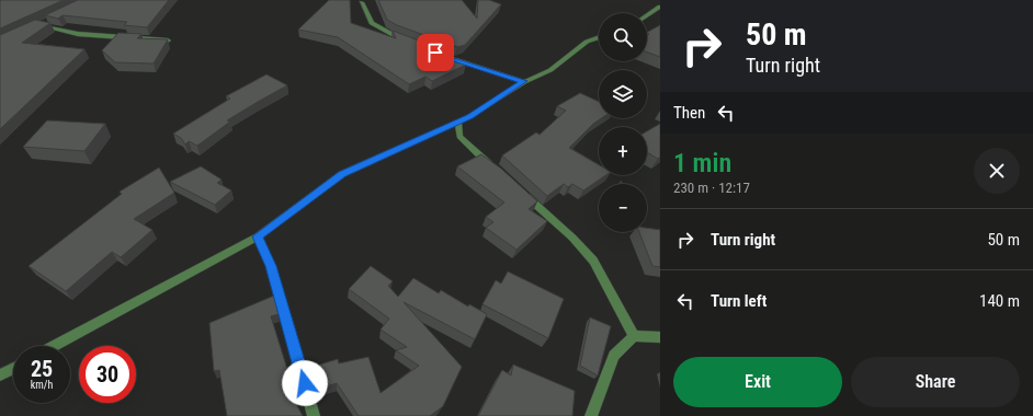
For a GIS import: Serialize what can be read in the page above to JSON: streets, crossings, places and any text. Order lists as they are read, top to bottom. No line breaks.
{"page":{"turn":["50 m","Turn right"],"map_buttons":["+","−"],"then":"Then","heading":["1 min","230 m · 12:17"],"list":[{"name":"Turn right","value":"50 m"},{"name":"Turn left","value":"140 m"}],"speed":"25 km/h","limit":"30","buttons":["Exit","Share"]}}
